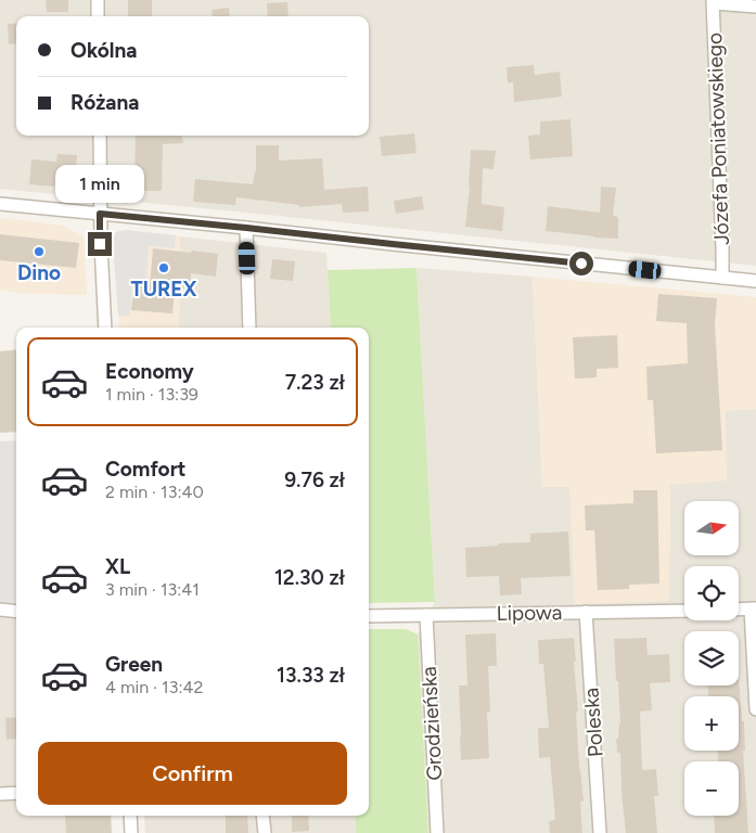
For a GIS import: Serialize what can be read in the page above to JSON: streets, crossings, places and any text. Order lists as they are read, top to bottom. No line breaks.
{"streets":{"street":["Józefa Poniatowskiego","Lipowa","Poleska","Grodzieńska"]},"crossings":[["Lipowa","Poleska"],["Lipowa","Grodzieńska"]],"places":["Dino","TUREX"],"north":"right","page":{"banner":["Okólna","Różana"],"bubble":"1 min","list":[{"name":"Economy","note":"1 min · 13:39","value":"7.23 zł"},{"name":"Comfort","note":"2 min · 13:40","value":"9.76 zł"},{"name":"XL","note":"3 min · 13:41","value":"12.30 zł"},{"name":"Green","note":"4 min · 13:42","value":"13.33 zł"}],"map_buttons":["+","−"],"buttons":"Confirm"}}
